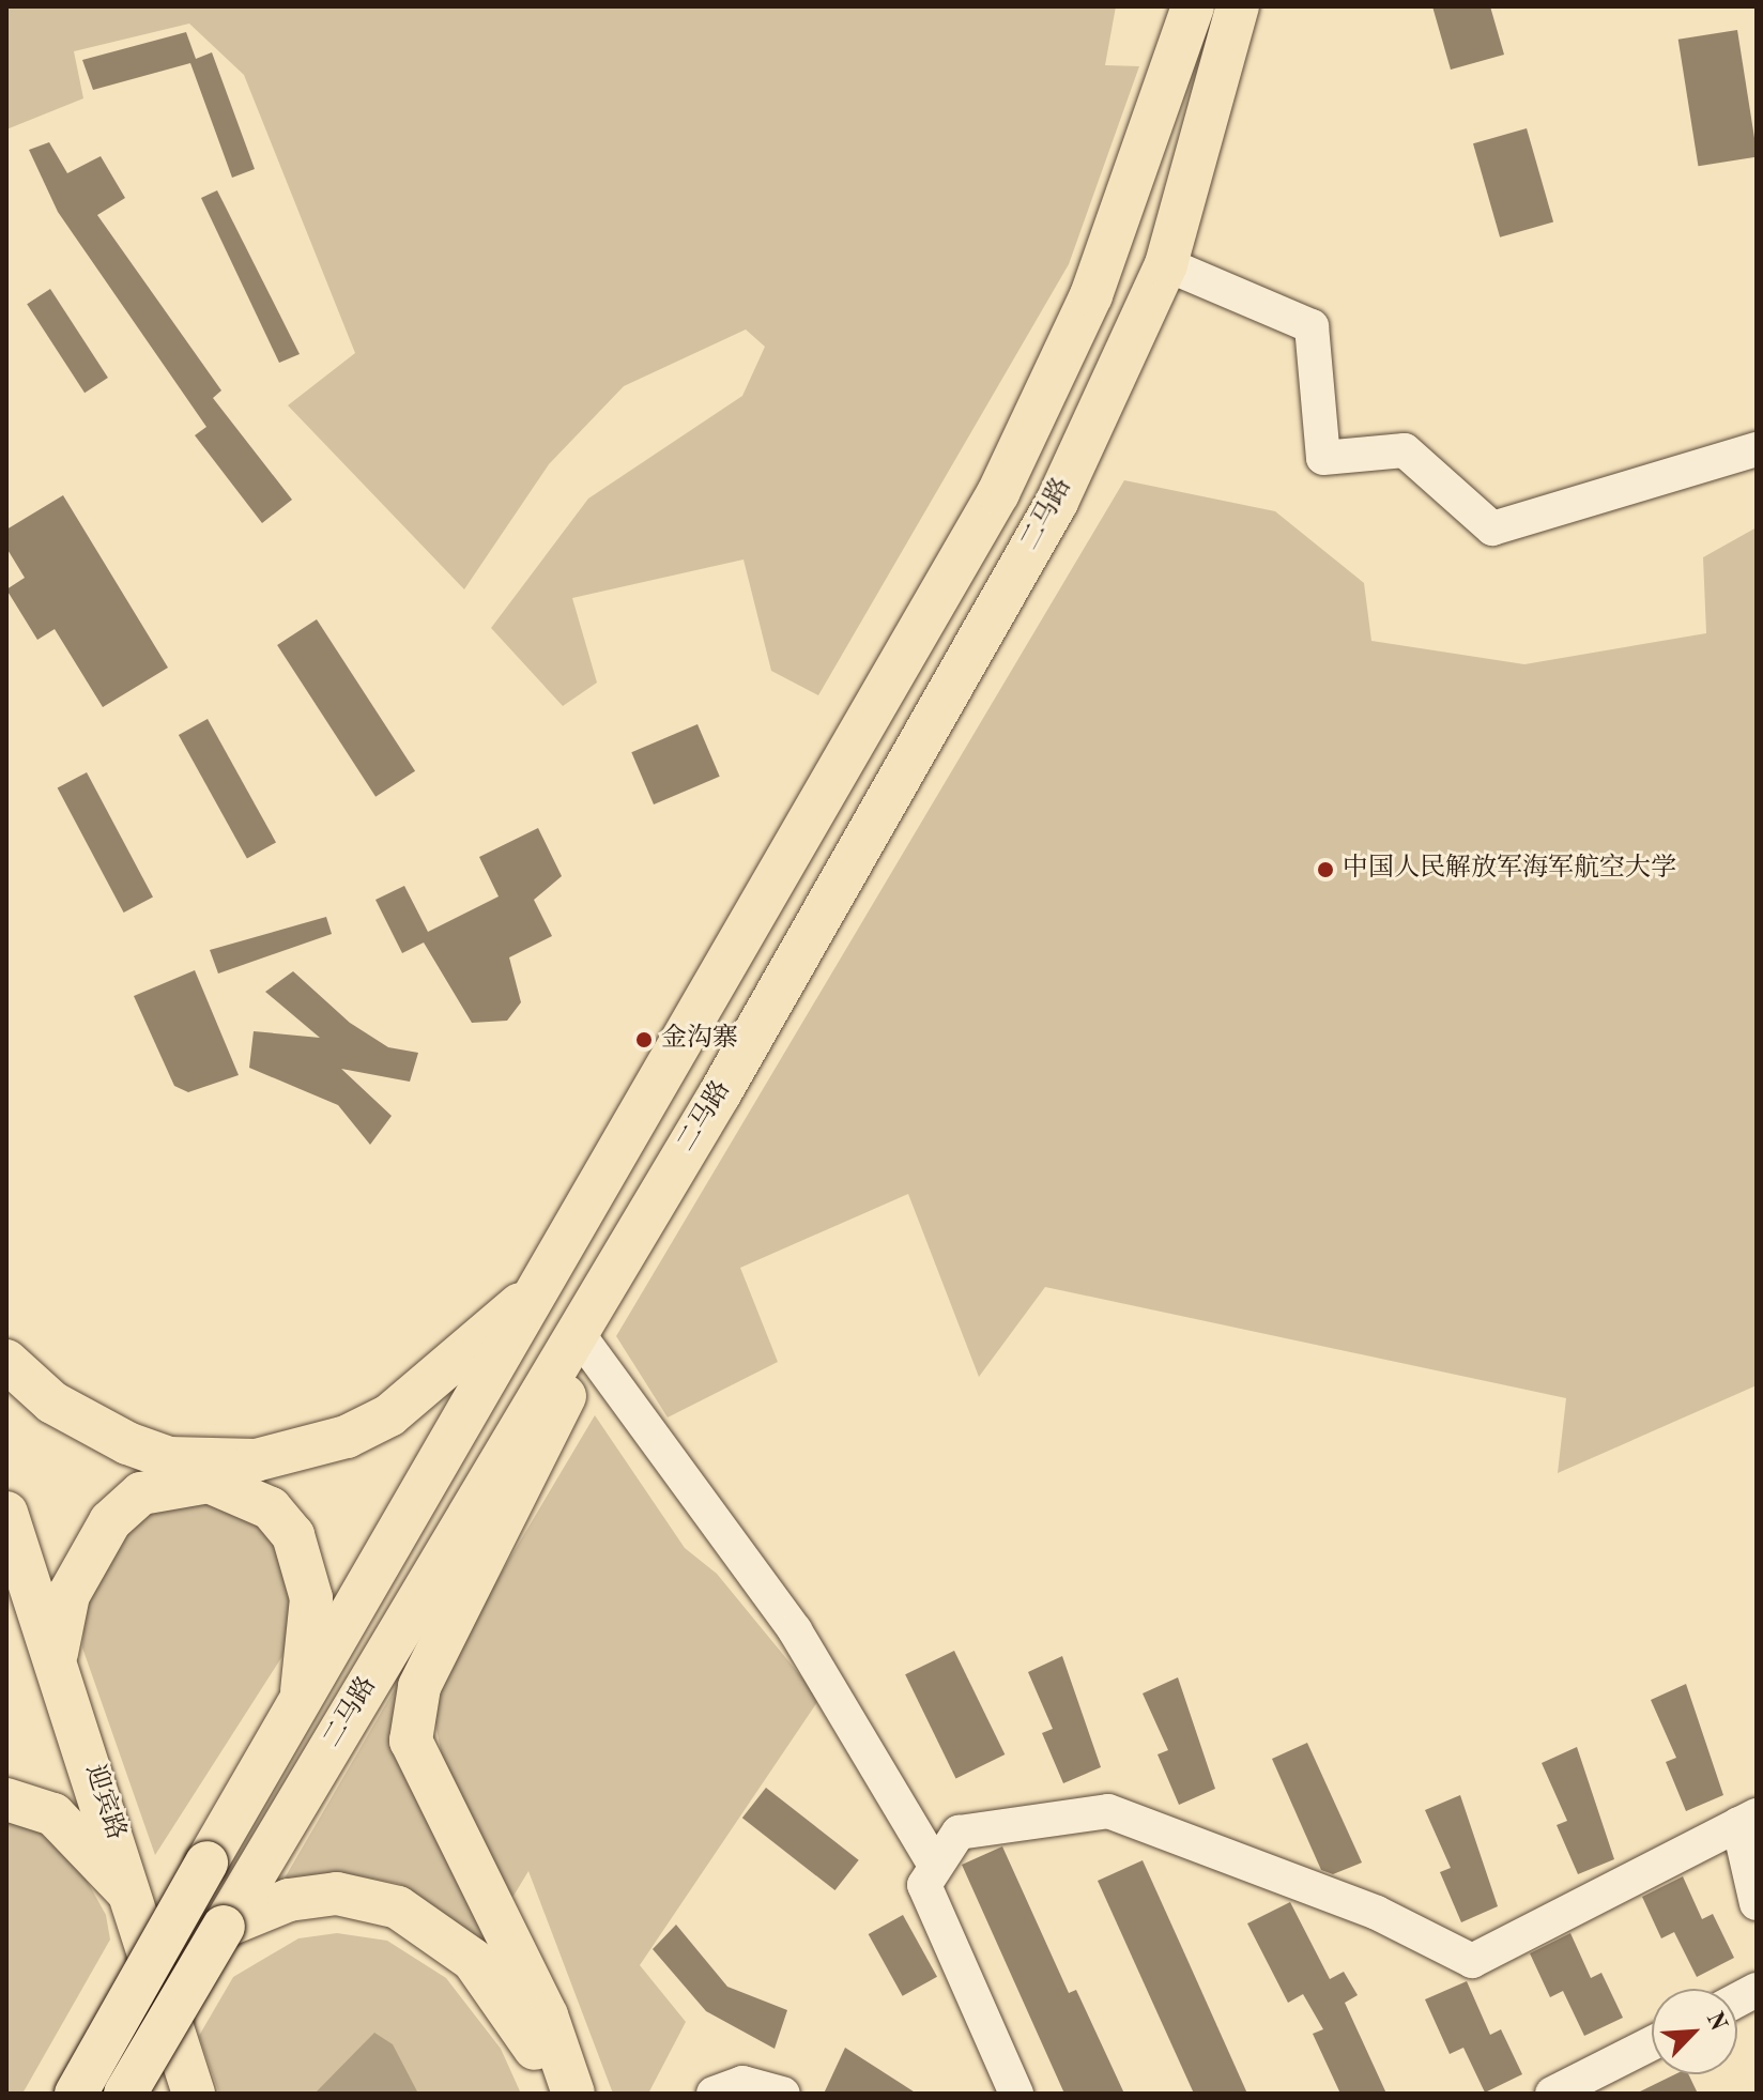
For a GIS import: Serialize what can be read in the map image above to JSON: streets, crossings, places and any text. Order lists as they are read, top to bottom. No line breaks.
{"streets":{"main road":["二马路","迎宾路"]},"places":["中国人民解放军海军航空大学","金沟寨"],"north":"top right"}
